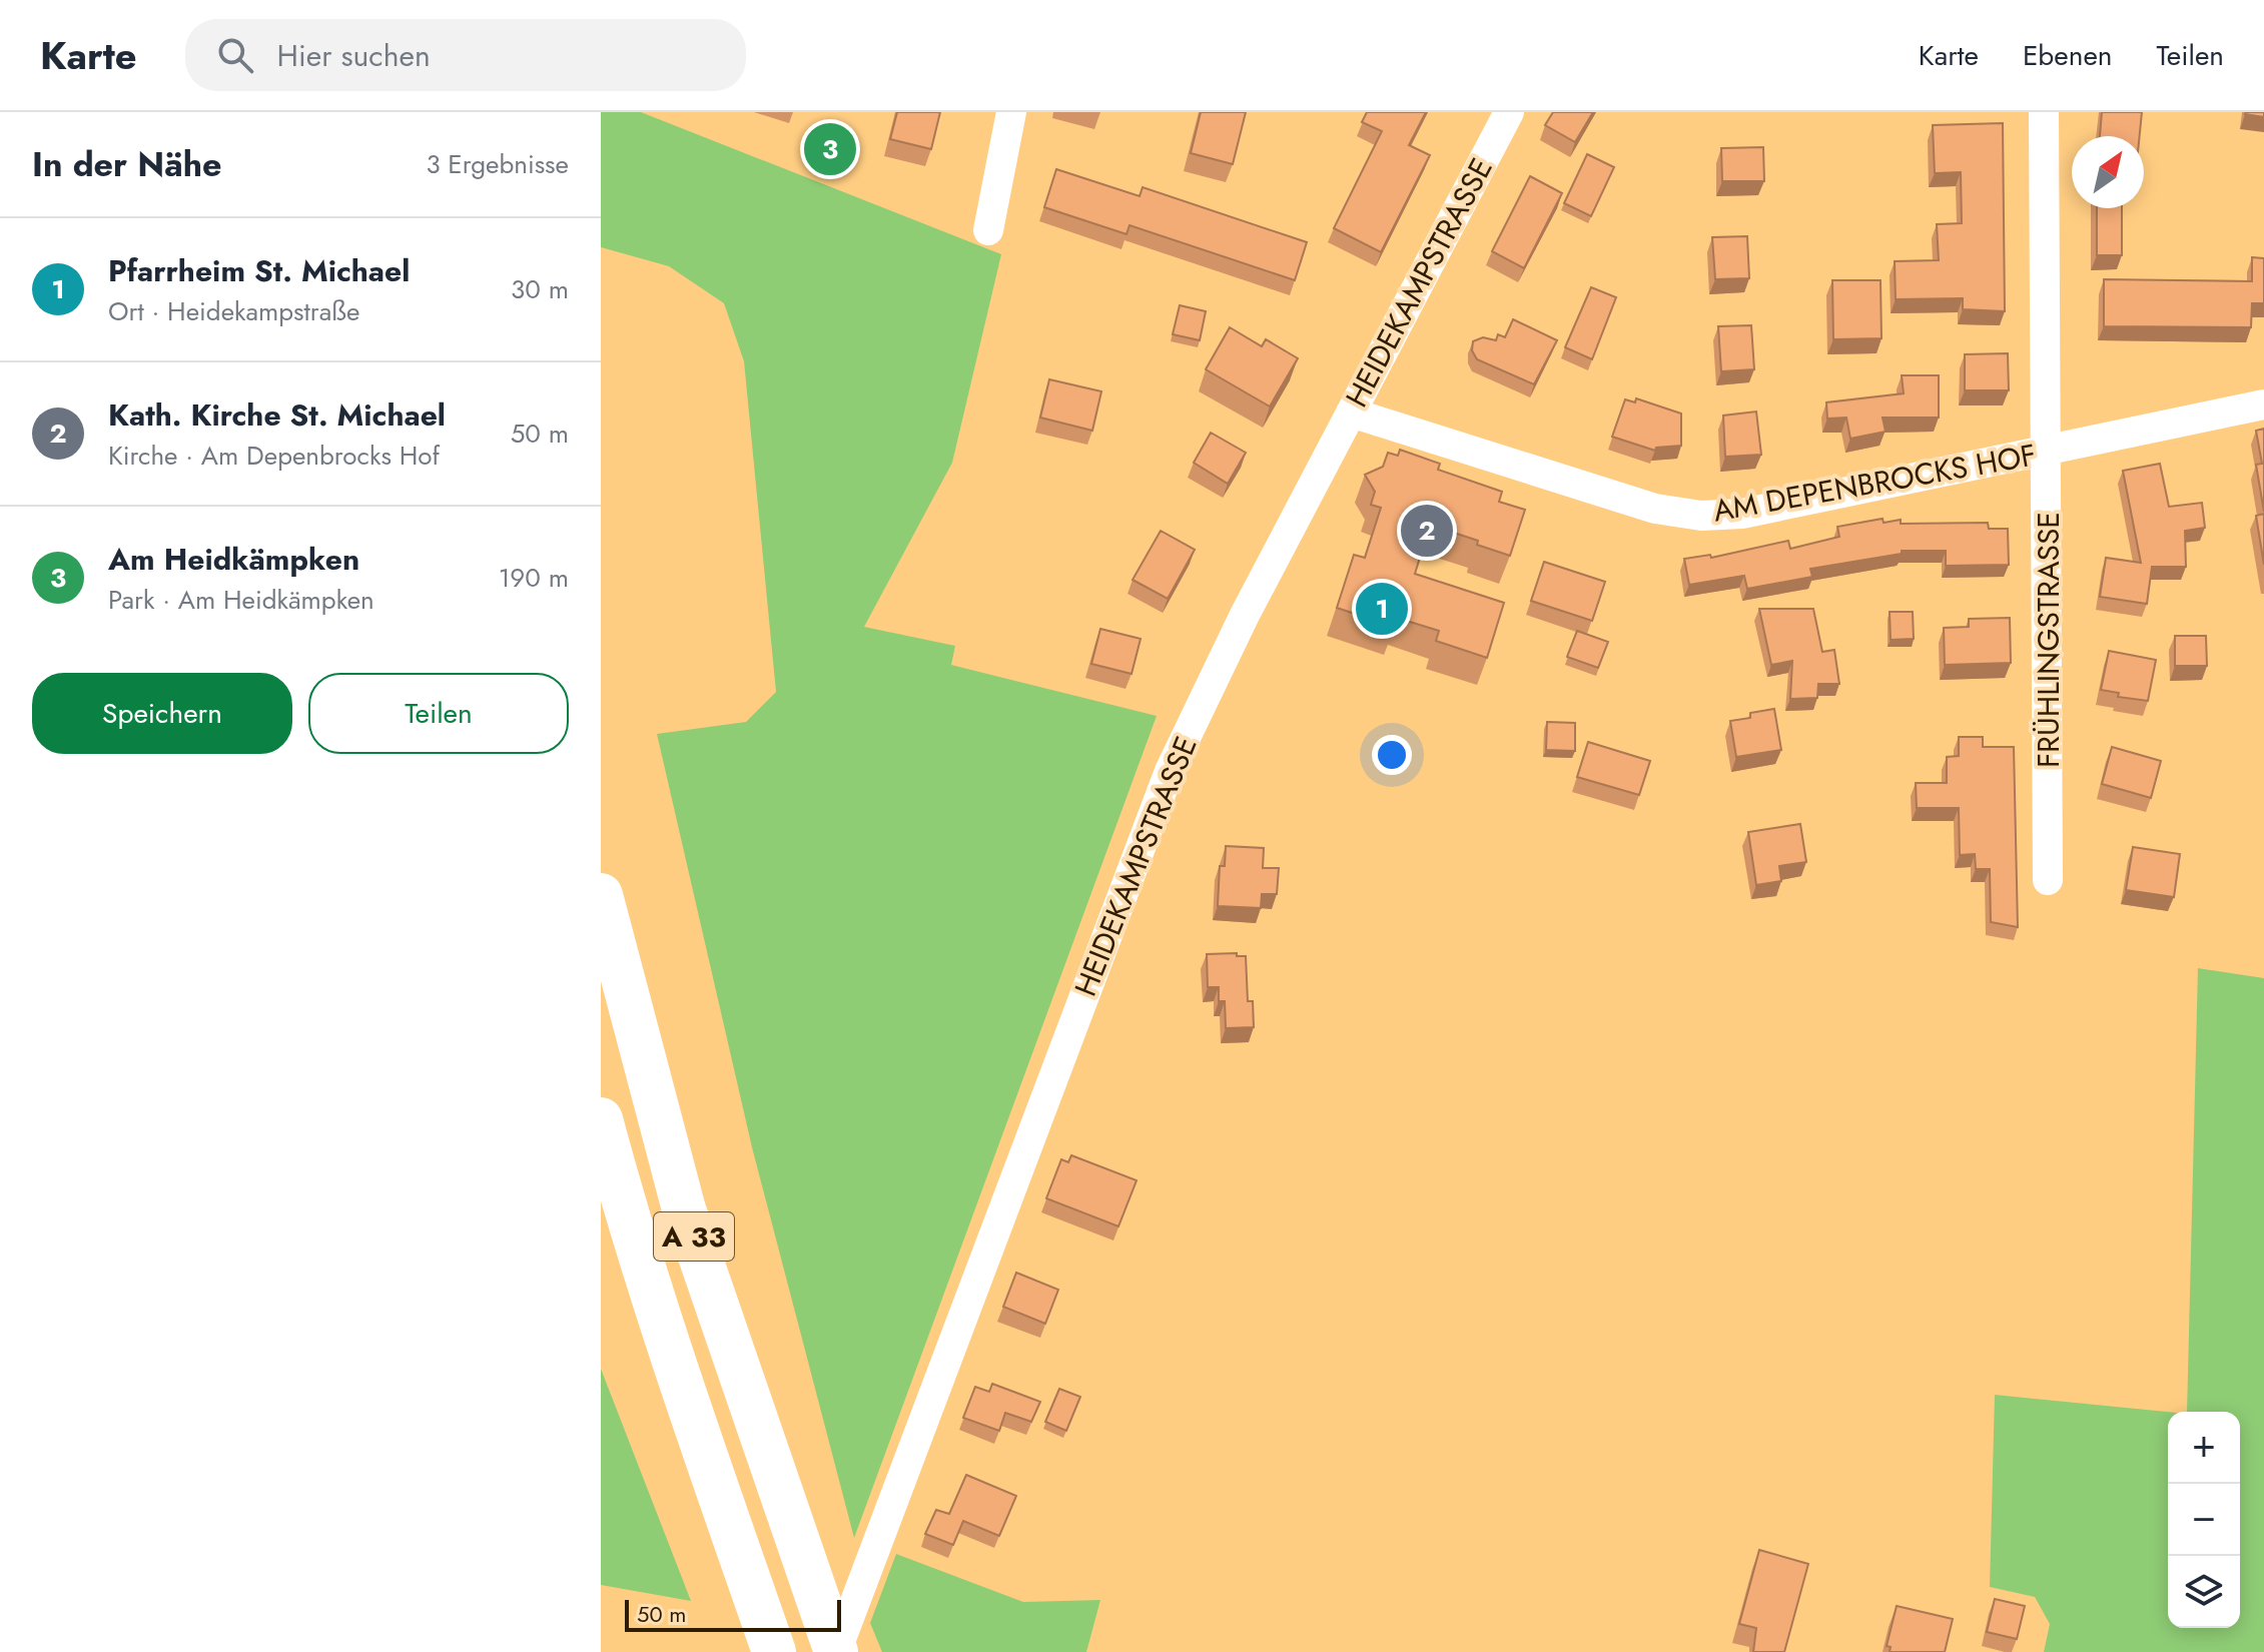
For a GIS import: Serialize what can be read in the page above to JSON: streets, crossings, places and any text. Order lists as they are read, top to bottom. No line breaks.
{"streets":{"highway":["A 33"],"street":["HEIDEKAMPSTRASSE","AM DEPENBROCKS HOF","FRÜHLINGSTRASSE"]},"crossings":[["HEIDEKAMPSTRASSE","AM DEPENBROCKS HOF"],["HEIDEKAMPSTRASSE","A 33"],["AM DEPENBROCKS HOF","FRÜHLINGSTRASSE"]],"scale_bar":"50 m","north":"top right","page":{"header":"Karte","search":"Hier suchen","nav":["Karte","Ebenen","Teilen"],"heading":["In der Nähe","3 Ergebnisse"],"pins":["3","2","1"],"list":[{"mark":"1","name":"Pfarrheim St. Michael","note":"Ort · Heidekampstraße","value":"30 m"},{"mark":"2","name":"Kath. Kirche St. Michael","note":"Kirche · Am Depenbrocks Hof","value":"50 m"},{"mark":"3","name":"Am Heidkämpken","note":"Park · Am Heidkämpken","value":"190 m"}],"buttons":["Speichern","Teilen"],"map_buttons":["+","−"],"scale":"50 m"}}
